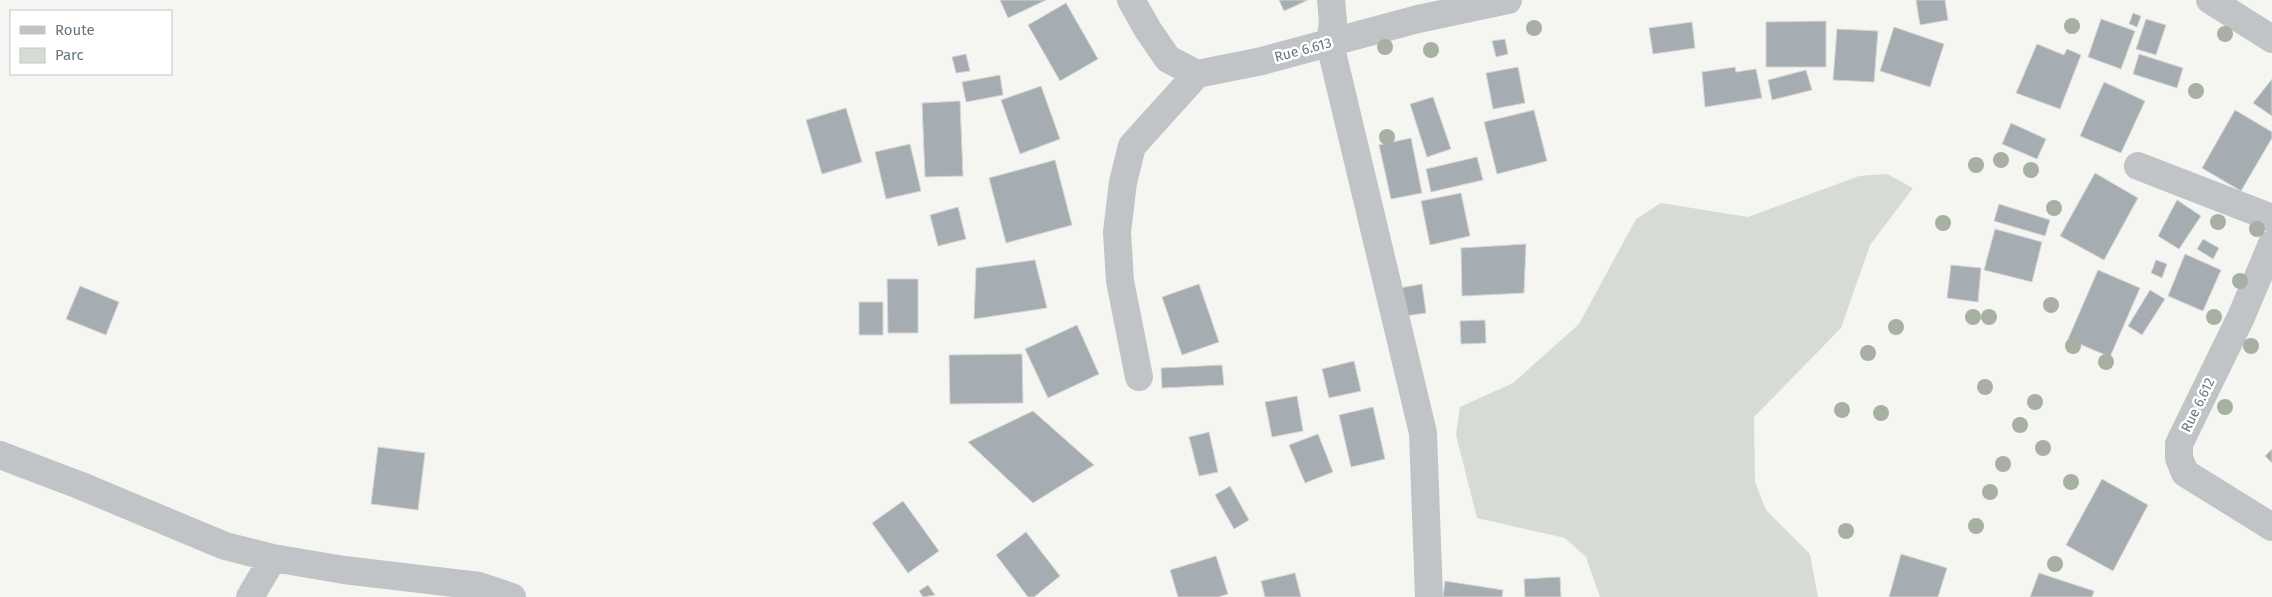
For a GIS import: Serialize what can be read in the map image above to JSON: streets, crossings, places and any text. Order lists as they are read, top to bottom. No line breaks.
{"streets":{"street":["Rue 6.613","Rue 6.612"]},"legend":["Route","Parc"]}
